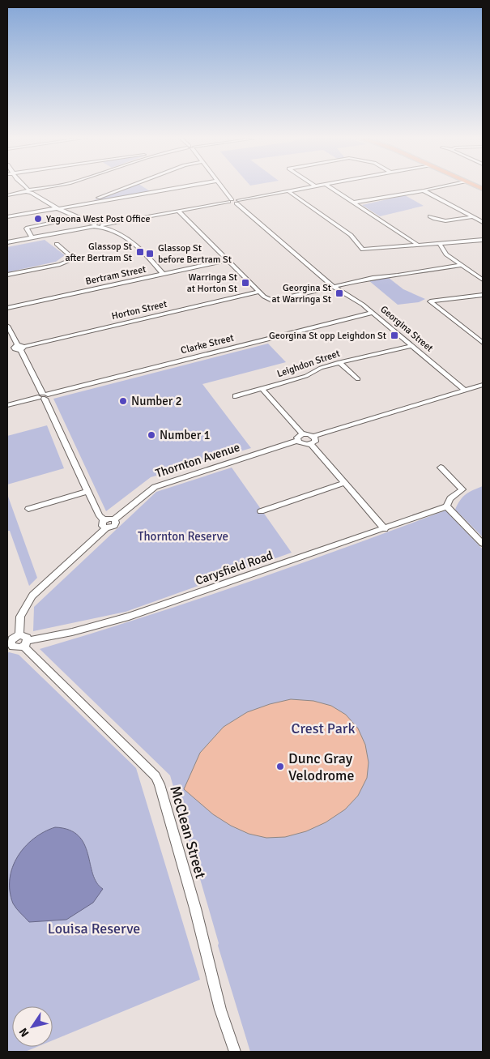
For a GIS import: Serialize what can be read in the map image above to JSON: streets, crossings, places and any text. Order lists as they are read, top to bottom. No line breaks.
{"streets":{"street":["Bertram Street","Horton Street","Georgina Street","Clarke Street","Leighdon Street","Thornton Avenue","Carysfield Road","McClean Street"]},"crossings":[["Georgina Street","Clarke Street"],["Georgina Street","Leighdon Street"],["Carysfield Road","McClean Street"]],"parks":["Thornton Reserve","Crest Park","Louisa Reserve"],"places":{"other":["Yagoona West Post Office","Number 2","Number 1","Dunc Gray Velodrome"],"transit":["Glassop St after Bertram St","Glassop St before Bertram St","Warringa St at Horton St","Georgina St at Warringa St","Georgina St opp Leighdon St"]},"north":"bottom left"}
